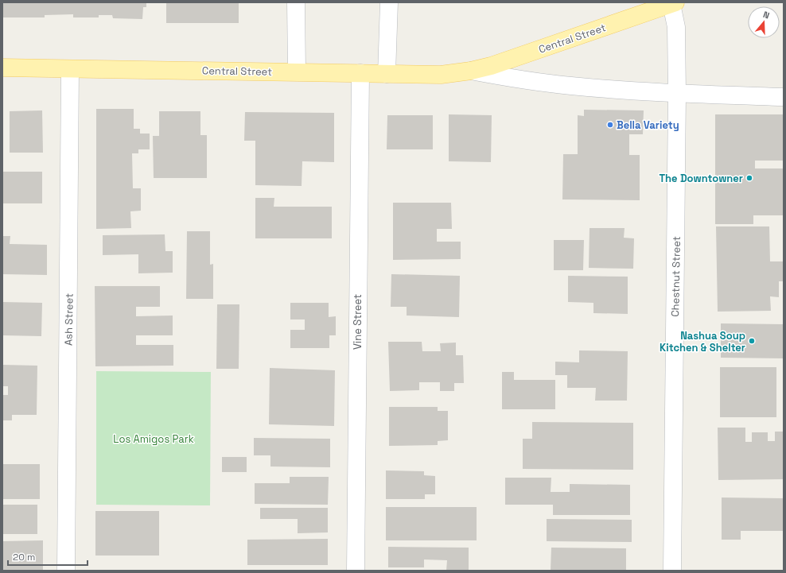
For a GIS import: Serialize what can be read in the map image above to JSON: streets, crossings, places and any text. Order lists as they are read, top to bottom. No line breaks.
{"streets":{"main road":["Central Street"],"street":["Chestnut Street","Ash Street","Vine Street"]},"crossings":[["Central Street","Chestnut Street"],["Central Street","Ash Street"],["Central Street","Vine Street"]],"parks":["Los Amigos Park"],"places":["Bella Variety","The Downtowner","Nashua Soup Kitchen & Shelter"],"scale_bar":"20 m","north":"top"}
